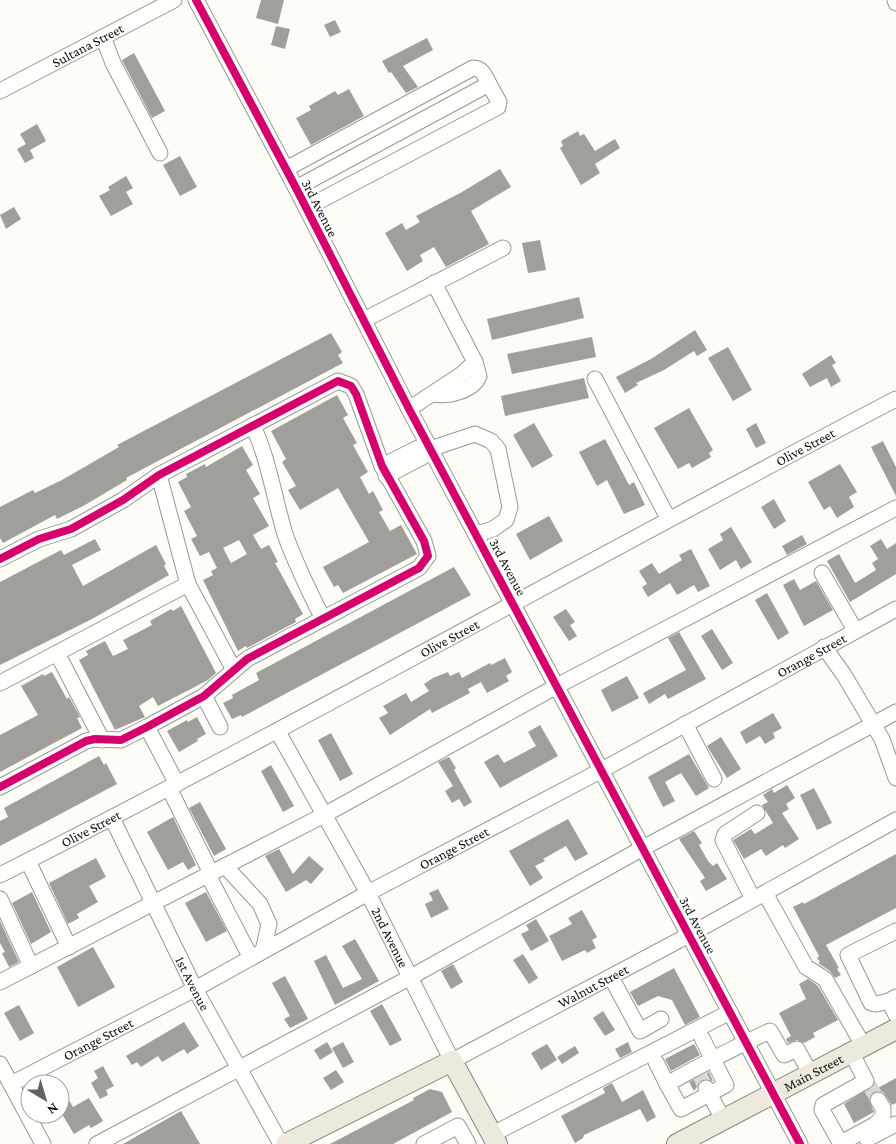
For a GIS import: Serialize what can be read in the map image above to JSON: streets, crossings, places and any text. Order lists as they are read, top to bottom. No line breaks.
{"streets":{"main road":["2nd Avenue","Walnut Street","Main Street"],"street":["Sultana Street","3rd Avenue","Olive Street","Orange Street","1st Avenue"]},"crossings":[["3rd Avenue","Olive Street"],["3rd Avenue","Orange Street"],["3rd Avenue","Walnut Street"],["3rd Avenue","Main Street"],["Olive Street","2nd Avenue"],["Olive Street","1st Avenue"],["Orange Street","2nd Avenue"],["Orange Street","1st Avenue"],["2nd Avenue","Walnut Street"]],"north":"bottom right"}
